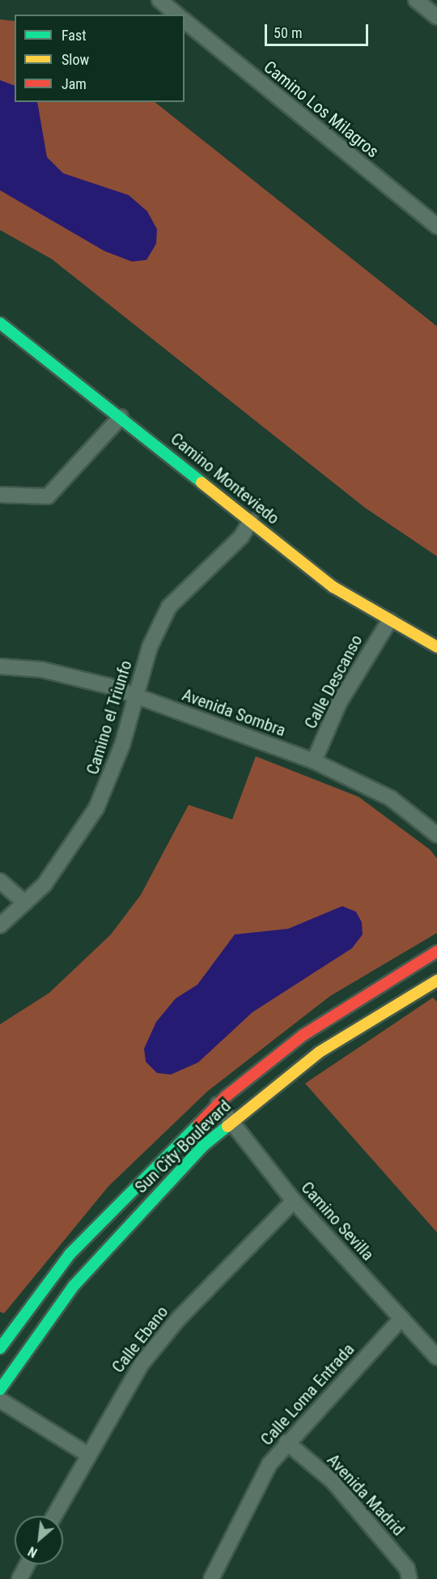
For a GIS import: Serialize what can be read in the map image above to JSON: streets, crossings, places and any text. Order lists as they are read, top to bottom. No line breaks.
{"streets":{"street":["Camino Los Milagros","Camino Monteviedo","Calle Descanso","Avenida Sombra","Camino el Triunfo","Sun City Boulevard","Camino Sevilla","Calle Ebano","Calle Loma Entrada","Avenida Madrid"]},"crossings":[["Camino Monteviedo","Calle Descanso"],["Camino Monteviedo","Camino el Triunfo"],["Calle Descanso","Avenida Sombra"],["Avenida Sombra","Camino el Triunfo"],["Sun City Boulevard","Camino Sevilla"],["Camino Sevilla","Calle Ebano"],["Camino Sevilla","Calle Loma Entrada"],["Calle Loma Entrada","Avenida Madrid"]],"legend":["Fast","Slow","Jam"],"scale_bar":"50 m","north":"bottom left"}
